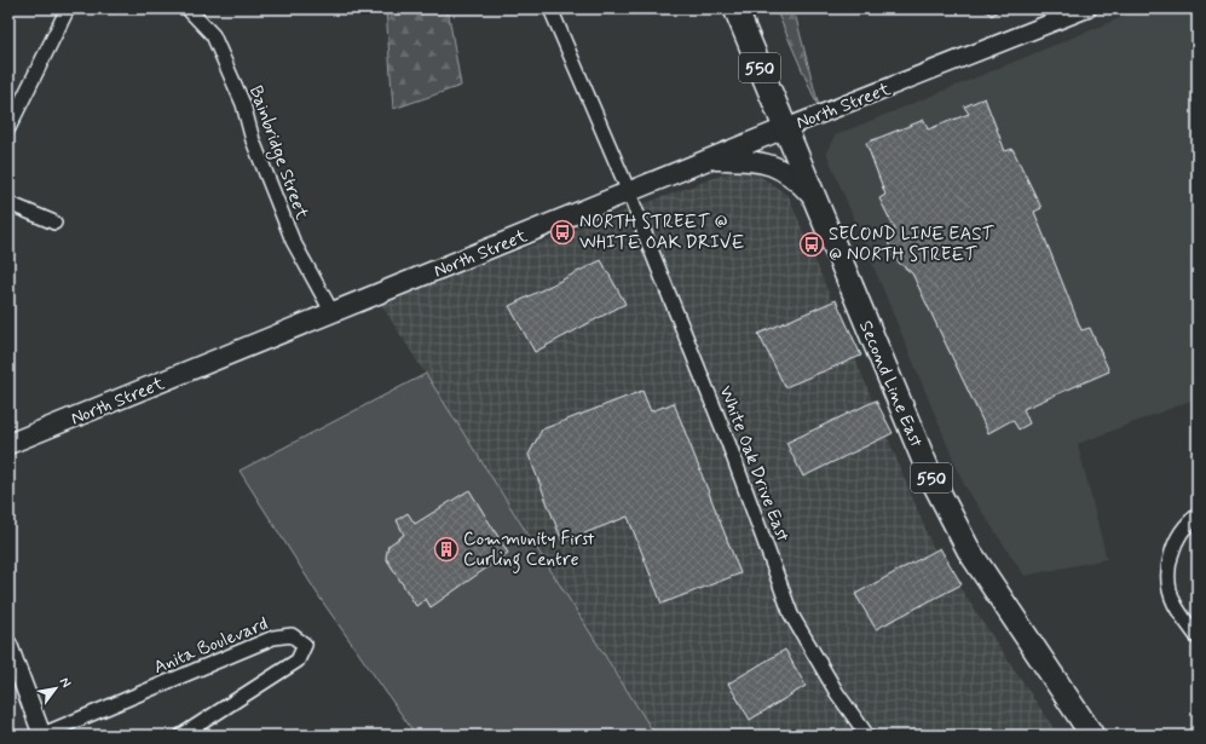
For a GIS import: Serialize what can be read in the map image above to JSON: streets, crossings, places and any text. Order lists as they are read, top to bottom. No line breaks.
{"streets":{"highway":["550","Second Line East"],"main road":["North Street"],"street":["Bainbridge Street","White Oak Drive East","Anita Boulevard"]},"crossings":[["North Street","Bainbridge Street"],["North Street","Second Line East"],["North Street","White Oak Drive East"]],"places":{"bus stop":["NORTH STREET @ WHITE OAK DRIVE","SECOND LINE EAST @ NORTH STREET"],"building":["Community First Curling Centre"]},"north":"top right"}
